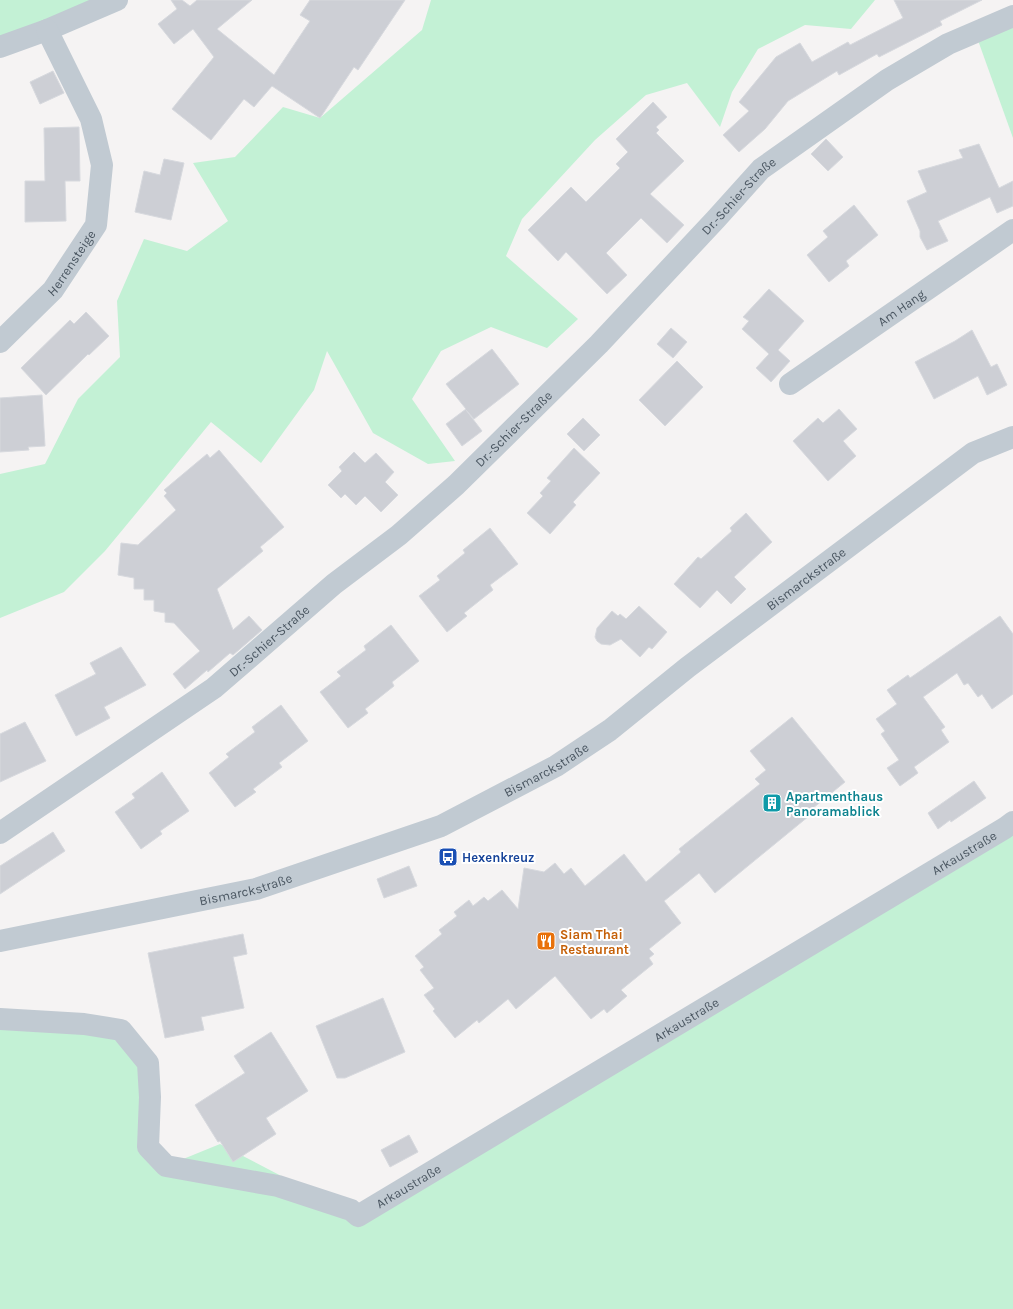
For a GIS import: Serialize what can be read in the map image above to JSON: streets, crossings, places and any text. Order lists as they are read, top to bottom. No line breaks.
{"streets":{"street":["Dr.-Schier-Straße","Herrensteige","Am Hang","Bismarckstraße","Arkaustraße"]},"places":{"building":["Apartmenthaus Panoramablick"],"bus stop":["Hexenkreuz"],"restaurant":["Siam Thai Restaurant"]}}
